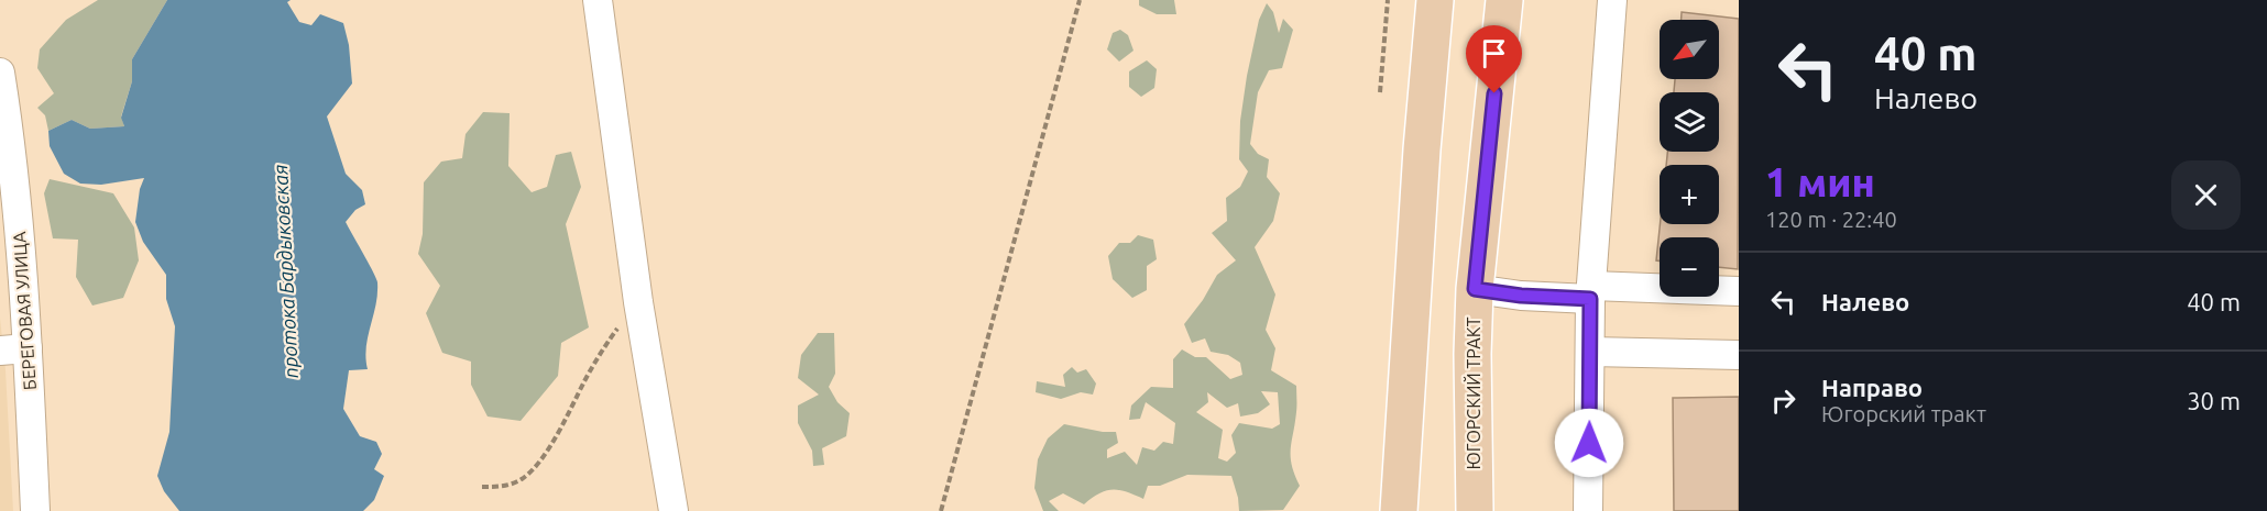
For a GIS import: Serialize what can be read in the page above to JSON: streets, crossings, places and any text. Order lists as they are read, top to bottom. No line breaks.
{"streets":{"main road":["ЮГОРСКИЙ ТРАКТ"],"street":["БЕРЕГОВАЯ УЛИЦА"]},"water":["протока Бардыковская"],"north":"bottom left","page":{"turn":["40 m","Налево"],"map_buttons":["+","−"],"heading":["1 мин","120 m · 22:40"],"list":[{"name":"Налево","value":"40 m"},{"name":"Направо","note":"Югорский тракт","value":"30 m"}]}}
